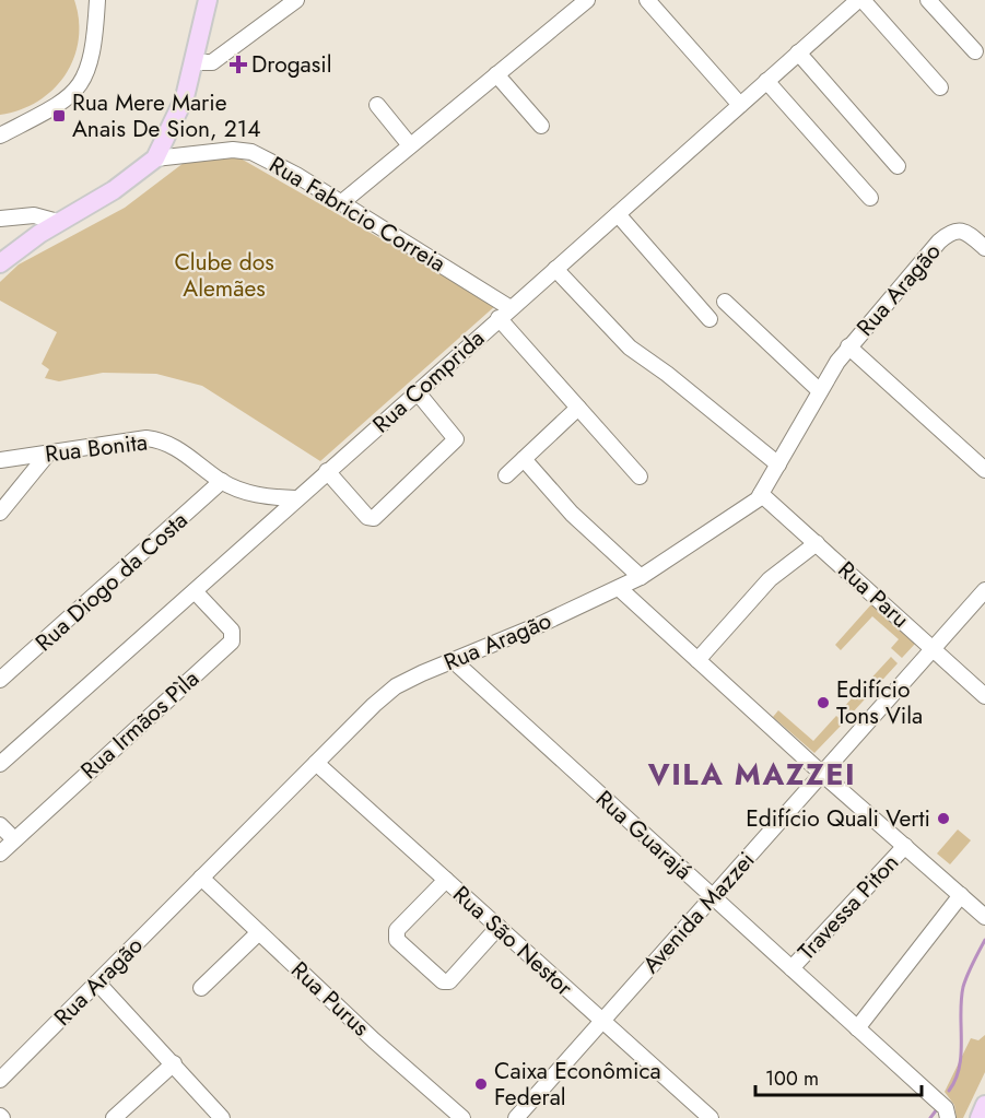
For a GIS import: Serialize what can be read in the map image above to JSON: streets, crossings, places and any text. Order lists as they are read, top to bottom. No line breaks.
{"streets":{"street":["Rua Fabricio Correia","Rua Aragão","Rua Comprida","Rua Bonita","Rua Diogo da Costa","Rua Paru","Rua Irmãos Pìla","Rua Guarajá","Travessa Piton","Avenida Mazzei","Rua São Nestor","Rua Purus"]},"crossings":[["Rua Fabricio Correia","Rua Comprida"],["Rua Aragão","Rua Paru"],["Rua Aragão","Rua Guarajá"],["Rua Aragão","Rua São Nestor"],["Rua Aragão","Rua Purus"],["Rua Comprida","Rua Bonita"],["Rua Comprida","Rua Irmãos Pìla"],["Rua Bonita","Rua Diogo da Costa"],["Rua Paru","Avenida Mazzei"],["Rua Guarajá","Travessa Piton"],["Rua Guarajá","Avenida Mazzei"],["Avenida Mazzei","Rua São Nestor"]],"districts":["VILA MAZZEI"],"parks":["Clube dos Alemães"],"places":{"health":["Drogasil"],"transit":["Rua Mere Marie Anais De Sion, 214"],"other":["Edifício Tons Vila","Edifício Quali Verti","Caixa Econômica Federal"]},"scale_bar":"100 m"}
